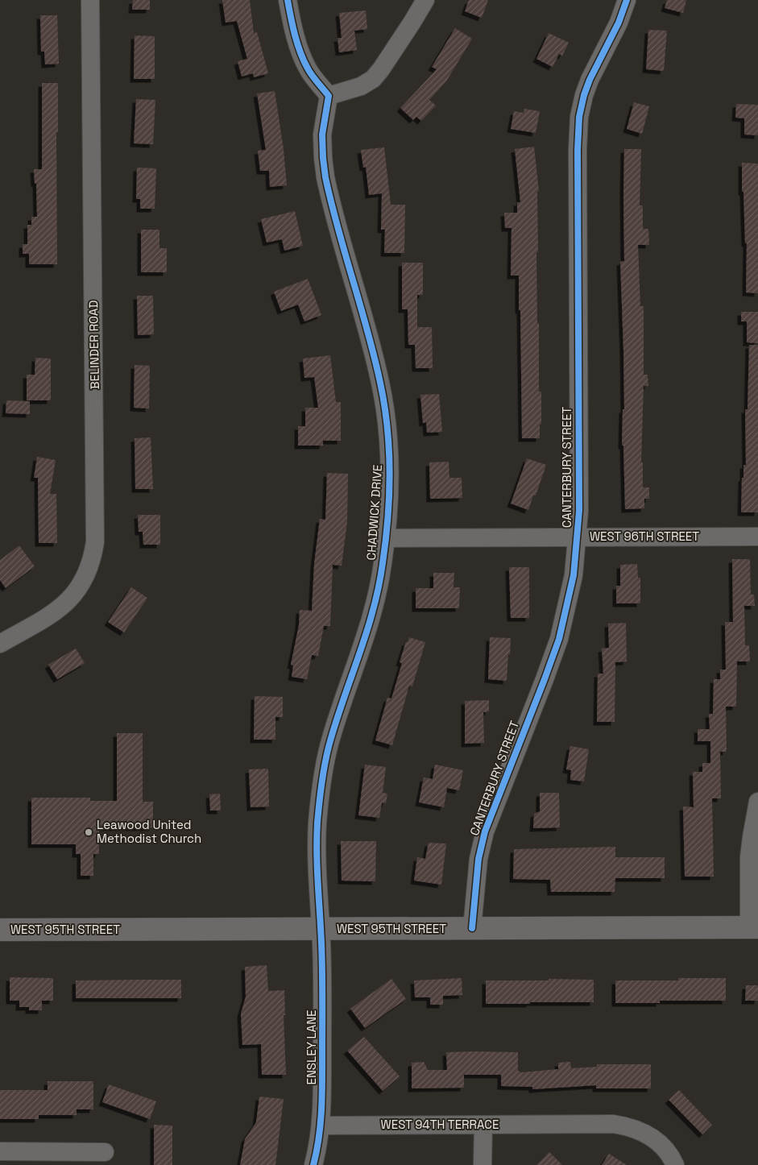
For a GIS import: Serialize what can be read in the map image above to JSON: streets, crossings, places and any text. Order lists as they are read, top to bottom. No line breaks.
{"streets":{"main road":["WEST 95TH STREET"],"street":["BELINDER ROAD","CANTERBURY STREET","CHADWICK DRIVE","WEST 96TH STREET","ENSLEY LANE","WEST 94TH TERRACE"]},"crossings":[["CANTERBURY STREET","WEST 96TH STREET"],["CANTERBURY STREET","WEST 95TH STREET"],["CHADWICK DRIVE","WEST 96TH STREET"],["CHADWICK DRIVE","WEST 95TH STREET"],["CHADWICK DRIVE","ENSLEY LANE"],["WEST 95TH STREET","ENSLEY LANE"],["ENSLEY LANE","WEST 94TH TERRACE"]],"places":["Leawood United Methodist Church"]}
